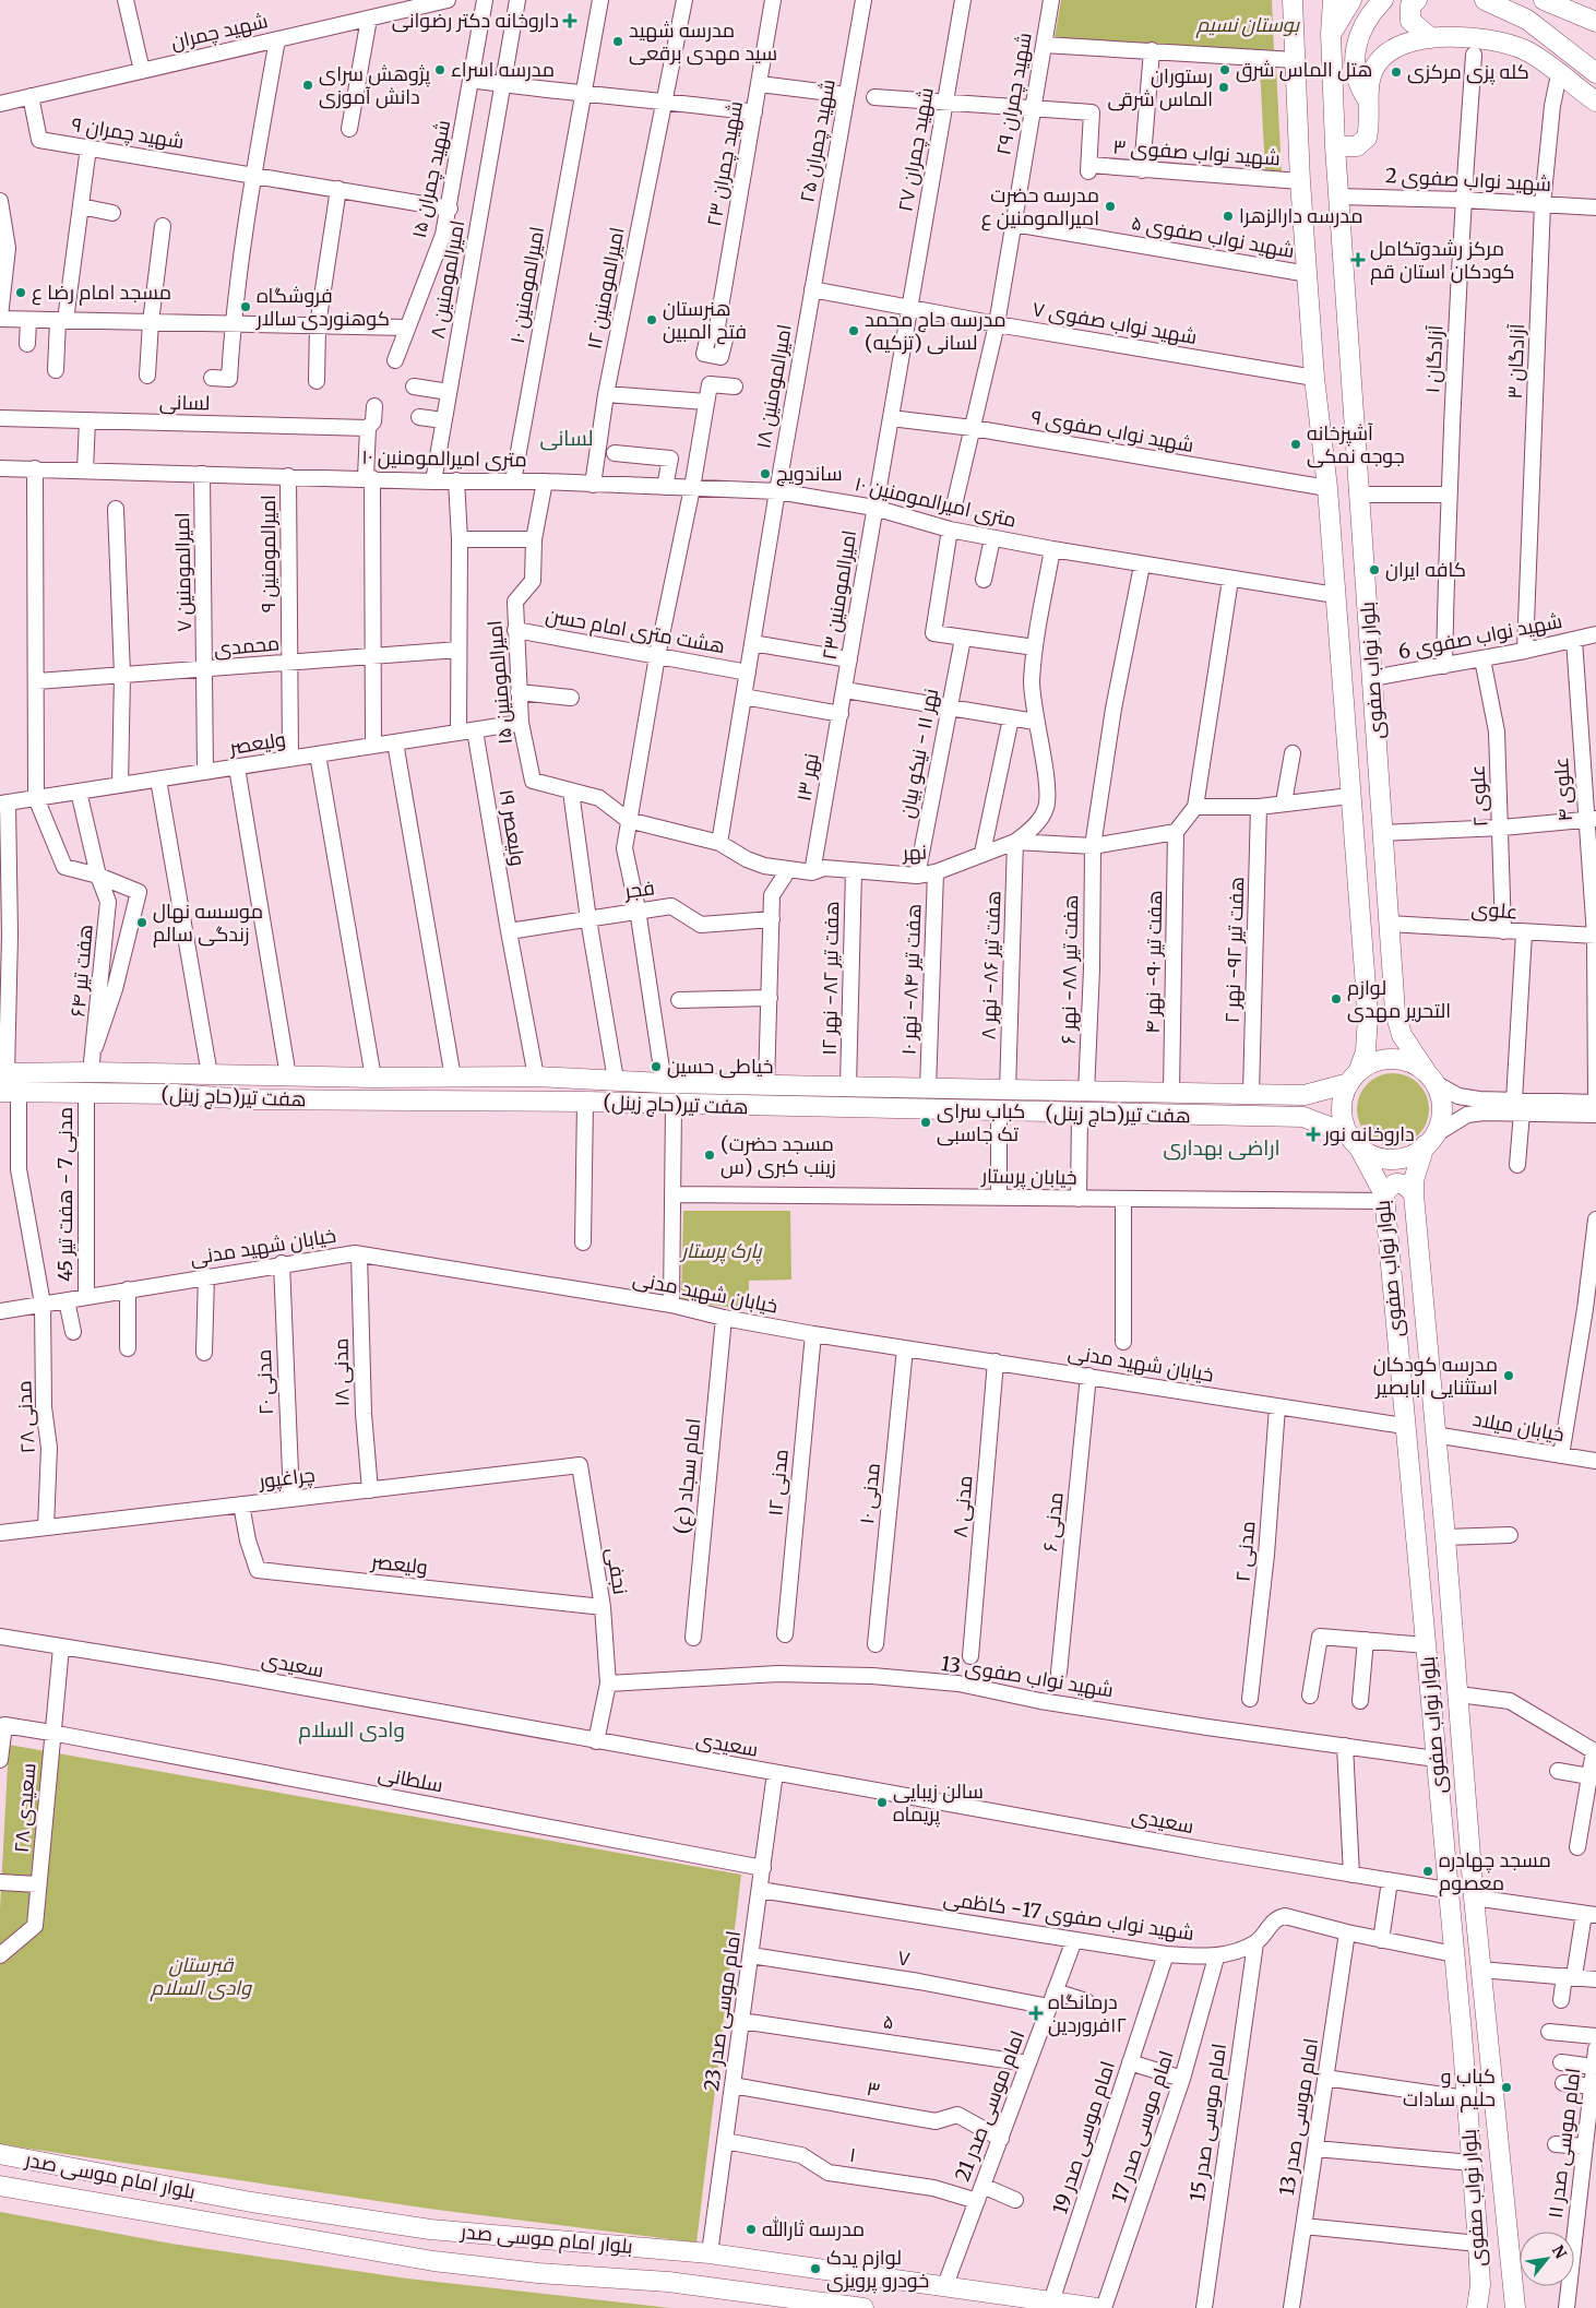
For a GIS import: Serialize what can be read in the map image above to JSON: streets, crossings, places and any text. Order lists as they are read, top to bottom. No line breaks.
{"streets":{"main road":["بلوار نواب صفوی","هفت تیر(حاج زینل)","بلوار امام موسی صدر"],"street":["شهید چمران","شهید چمران ۲۹","شهید چمران ۹","شهید چمران ۲۵","شهید چمران ۲۷","شهید نواب صفوی ۳","شهید چمران ۲۳","شهید چمران ۱۵","شهید نواب صفوی 2","شهید نواب صفوی ۵","امیرالمومنین ۸","امیرالمومنین ۱۰","امیرالمومنین ۱۲","شهید نواب صفوی ۷","آزادگان ۱","آزادگان ۳","امیرالمومنین ۱۸","لسانی","شهید نواب صفوی ۹","۱۰ متری امیرالمومنین","امیرالمومنین ۹","امیرالمومنین ۷","امیرالمومنین ۲۳","هشت متری امام حسن","شهید نواب صفوی 6","محمدی","امیرالمومنین ۱۵","ولیعصر","نهر ۱۱ - نیکو بیان","نهر ۱۳","علوی ۴","علوی ۲","ولیعصر ۱۹","نهر","فجر","علوی","هفت تیر ۹۲- نهر ۲","هفت تیر ۹۰- نهر ۴","هفت تیر ۸۶- نهر ۸","هفت تیر ۸۸- نهر ۶","هفت تیر ۶۴","هفت تیر ۸۲- نهر ۱۲","هفت تیر ۸۴- نهر ۱۰","خیابان پرستار","مدنی 7 - هفت تیر 45","خیابان شهید مدنی","مدنی ۱۸","مدنی ۲۰","مدنی ۲۸","خیابان میلاد","امام سجاد (ع)","چراغپور","مدنی ۱۲","مدنی ۱۰","مدنی ۸","مدنی ۶","مدنی ۲","نجفی","سعیدی","شهید نواب صفوی 13","سلطانی","سعیدی ۲۸","شهید نواب صفوی 17- کاظمی","۷","امام موسی صدر 23","۵","۳","امام موسی صدر 21","امام موسی صدر 13","امام موسی صدر 15","امام موسی صدر 17","امام موسی صدر 19","امام موسی صدر ۱۱","۱"]},"crossings":[["شهید چمران","شهید چمران ۹"],["شهید چمران ۲۹","شهید نواب صفوی ۳"],["شهید چمران ۲۹","شهید نواب صفوی ۵"],["شهید چمران ۲۹","شهید نواب صفوی ۷"],["شهید چمران ۲۹","شهید نواب صفوی ۹"],["شهید چمران ۹","شهید چمران ۱۵"],["شهید چمران ۲۵","شهید نواب صفوی ۷"],["شهید چمران ۲۵","امیرالمومنین ۱۸"],["شهید چمران ۲۷","شهید نواب صفوی ۷"],["شهید چمران ۲۷","شهید نواب صفوی ۹"],["شهید چمران ۲۷","امیرالمومنین ۲۳"],["شهید نواب صفوی ۳","بلوار نواب صفوی"],["شهید نواب صفوی 2","آزادگان ۱"],["شهید نواب صفوی 2","آزادگان ۳"],["شهید نواب صفوی 2","بلوار نواب صفوی"],["شهید نواب صفوی ۵","بلوار نواب صفوی"],["امیرالمومنین ۸","۱۰ متری امیرالمومنین"],["امیرالمومنین ۱۰","۱۰ متری امیرالمومنین"],["امیرالمومنین ۱۲","۱۰ متری امیرالمومنین"],["شهید نواب صفوی ۷","امیرالمومنین ۱۸"],["شهید نواب صفوی ۷","بلوار نواب صفوی"],["آزادگان ۱","شهید نواب صفوی 6"],["آزادگان ۳","شهید نواب صفوی 6"],["امیرالمومنین ۱۸","۱۰ متری امیرالمومنین"],["امیرالمومنین ۱۸","هشت متری امام حسن"],["امیرالمومنین ۱۸","نهر"],["شهید نواب صفوی ۹","امیرالمومنین ۲۳"],["شهید نواب صفوی ۹","بلوار نواب صفوی"],["۱۰ متری امیرالمومنین","امیرالمومنین ۹"],["۱۰ متری امیرالمومنین","امیرالمومنین ۷"],["۱۰ متری امیرالمومنین","امیرالمومنین ۲۳"],["۱۰ متری امیرالمومنین","بلوار نواب صفوی"],["۱۰ متری امیرالمومنین","امیرالمومنین ۱۵"],["۱۰ متری امیرالمومنین","هفت تیر ۸۸- نهر ۶"],["امیرالمومنین ۹","محمدی"],["امیرالمومنین ۹","ولیعصر"],["امیرالمومنین ۷","محمدی"],["امیرالمومنین ۷","ولیعصر"],["امیرالمومنین ۲۳","نهر ۱۳"],["هشت متری امام حسن","امیرالمومنین ۱۵"],["شهید نواب صفوی 6","بلوار نواب صفوی"],["شهید نواب صفوی 6","علوی ۴"],["شهید نواب صفوی 6","علوی ۲"],["بلوار نواب صفوی","علوی"],["بلوار نواب صفوی","هفت تیر(حاج زینل)"],["بلوار نواب صفوی","خیابان پرستار"],["بلوار نواب صفوی","خیابان شهید مدنی"],["بلوار نواب صفوی","خیابان میلاد"],["بلوار نواب صفوی","سعیدی"],["بلوار نواب صفوی","شهید نواب صفوی 13"],["امیرالمومنین ۱۵","ولیعصر"],["امیرالمومنین ۱۵","نهر"],["ولیعصر","ولیعصر ۱۹"],["ولیعصر","هفت تیر ۶۴"],["ولیعصر","مدنی ۲۸"],["ولیعصر","چراغپور"],["ولیعصر","نجفی"],["نهر ۱۱ - نیکو بیان","نهر"],["نهر ۱۳","نهر"],["علوی ۴","علوی"],["علوی ۲","علوی"],["ولیعصر ۱۹","فجر"],["ولیعصر ۱۹","هفت تیر(حاج زینل)"],["نهر","هفت تیر ۹۰- نهر ۴"],["نهر","هفت تیر ۸۶- نهر ۸"],["نهر","هفت تیر ۸۸- نهر ۶"],["نهر","هفت تیر ۸۲- نهر ۱۲"],["نهر","هفت تیر ۸۴- نهر ۱۰"],["هفت تیر ۹۲- نهر ۲","هفت تیر(حاج زینل)"],["هفت تیر ۹۰- نهر ۴","هفت تیر(حاج زینل)"],["هفت تیر ۸۶- نهر ۸","هفت تیر(حاج زینل)"],["هفت تیر ۸۸- نهر ۶","هفت تیر(حاج زینل)"],["هفت تیر ۶۴","هفت تیر(حاج زینل)"],["هفت تیر ۸۲- نهر ۱۲","هفت تیر(حاج زینل)"],["هفت تیر ۸۴- نهر ۱۰","هفت تیر(حاج زینل)"],["هفت تیر(حاج زینل)","مدنی 7 - هفت تیر 45"],["هفت تیر(حاج زینل)","مدنی ۲۸"],["مدنی 7 - هفت تیر 45","خیابان شهید مدنی"],["خیابان شهید مدنی","مدنی ۱۸"],["خیابان شهید مدنی","مدنی ۲۰"],["خیابان شهید مدنی","مدنی ۲۸"],["خیابان شهید مدنی","امام سجاد (ع)"],["خیابان شهید مدنی","مدنی ۱۲"],["خیابان شهید مدنی","مدنی ۱۰"],["خیابان شهید مدنی","مدنی ۸"],["خیابان شهید مدنی","مدنی ۶"],["خیابان شهید مدنی","مدنی ۲"],["مدنی ۱۸","چراغپور"],["مدنی ۲۰","چراغپور"],["مدنی ۲۸","چراغپور"],["چراغپور","نجفی"],["نجفی","سعیدی"],["نجفی","شهید نواب صفوی 13"],["سعیدی","سعیدی ۲۸"],["سعیدی","امام موسی صدر 23"],["سلطانی","سعیدی ۲۸"],["سلطانی","امام موسی صدر 23"],["شهید نواب صفوی 17- کاظمی","امام موسی صدر 23"],["شهید نواب صفوی 17- کاظمی","امام موسی صدر 21"],["شهید نواب صفوی 17- کاظمی","امام موسی صدر 15"],["شهید نواب صفوی 17- کاظمی","امام موسی صدر 17"],["شهید نواب صفوی 17- کاظمی","امام موسی صدر 19"],["۷","امام موسی صدر 23"],["۷","امام موسی صدر 21"],["امام موسی صدر 23","۵"],["امام موسی صدر 23","۳"],["امام موسی صدر 23","۱"],["امام موسی صدر 23","بلوار امام موسی صدر"],["۵","امام موسی صدر 21"],["۳","امام موسی صدر 21"],["امام موسی صدر 21","۱"],["امام موسی صدر 21","بلوار امام موسی صدر"],["امام موسی صدر 19","بلوار امام موسی صدر"]],"districts":["لسانی","اراضی بهداری","وادی السلام"],"parks":["بوستان نسیم","پارک پرستار","قبرستان وادی السلام"],"places":{"health":["داروخانه دکتر رضوانی","مرکز رشدوتکامل کودکان استان قم","داروخانه نور","درمانگاه ١٢فروردین"],"other":["مدرسه شهید سید مهدی برقعی","مدرسه اسراء","هتل الماس شرق","کله پزی مرکزی","پژوهش سرای دانش آموزی","رستوران الماس شرقی","مدرسه حضرت امیرالمومنین ع","مدرسه دارالزهرا","مسجد امام رضا ع","فروشگاه کوهنوردی سالار","هنرستان فتح المبین","مدرسه حاج محمد لسانی (تزکیه)","آشپزخانه جوجه نمکی","ساندویچ","کافه ایران","موسسه نهال زندگی سالم","لوازم التحریر مهدی","خیاطی حسین","کباب سرای تک جاسبی","(مسجد حضرت زینب کبری (س","مدرسه کودکان استثنایی ابابصیر","سالن زیبایی پریماه","مسجد چهادره معصوم","کباب و حلیم سادات","مدرسه ثارالله","لوازم یدک خودرو پرویزی"]},"north":"top right"}
